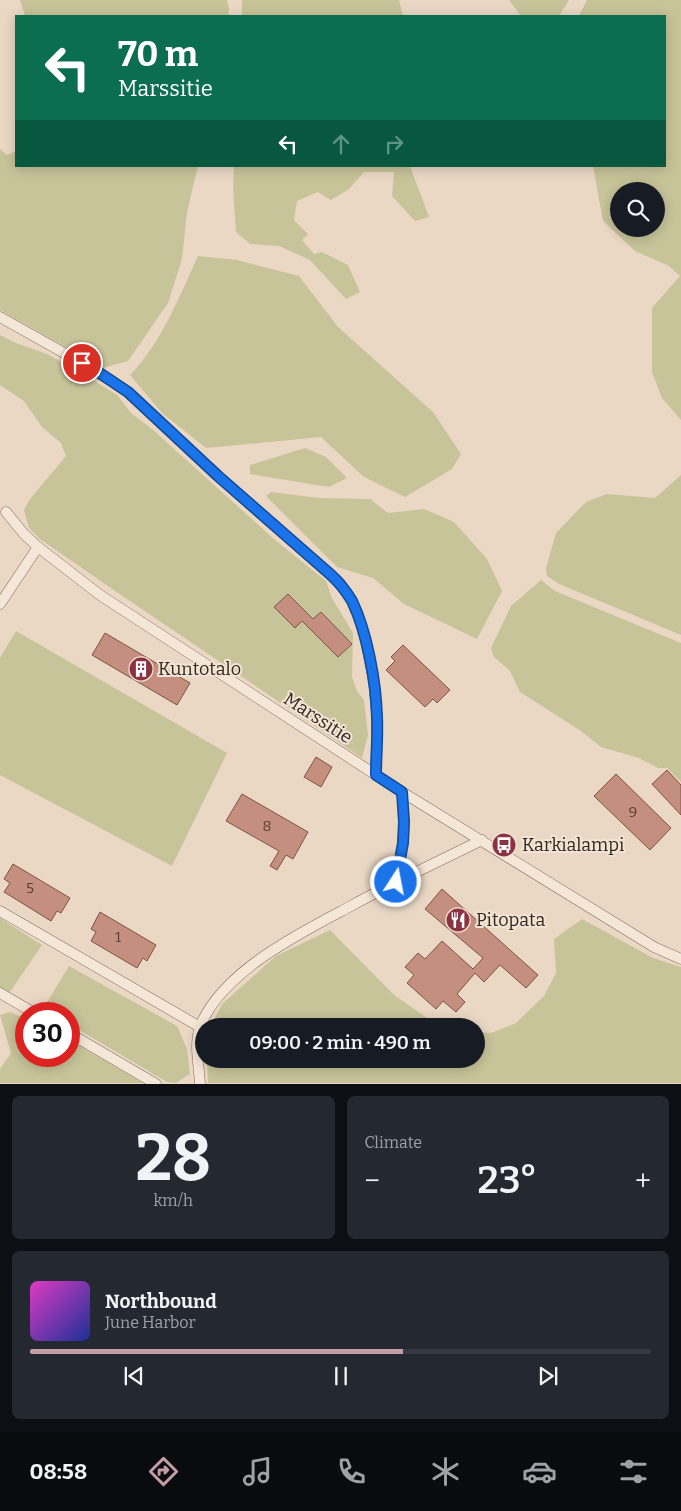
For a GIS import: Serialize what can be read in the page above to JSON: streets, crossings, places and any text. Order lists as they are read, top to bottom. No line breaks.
{"streets":{"street":["Marssitie"]},"places":{"building":["Kuntotalo"],"bus stop":["Karkialampi"],"restaurant":["Pitopata"]},"house_numbers":["9","8","5","1"],"page":{"turn":["70 m","Marssitie"],"limit":"30","trip":"09:00 · 2 min · 490 m","tile":[["28","km/h"],"Climate"],"heat":["−","23°","+"],"song":["Northbound","June Harbor"],"tabs":"08:58"}}
